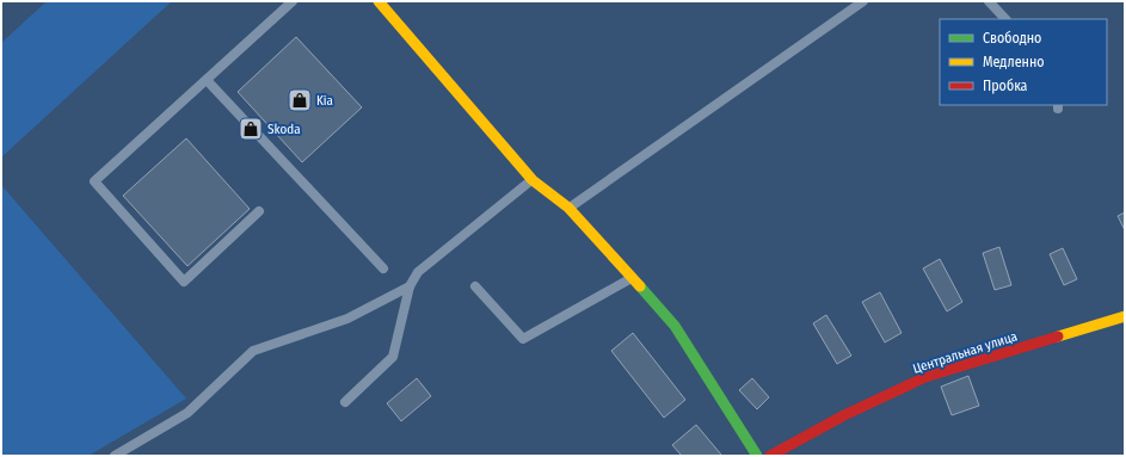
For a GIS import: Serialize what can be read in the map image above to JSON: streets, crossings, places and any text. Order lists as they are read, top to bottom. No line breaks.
{"streets":{"street":["Центральная улица"]},"places":{"shop":["Kia","Skoda"]},"legend":["Свободно","Медленно","Пробка"]}
